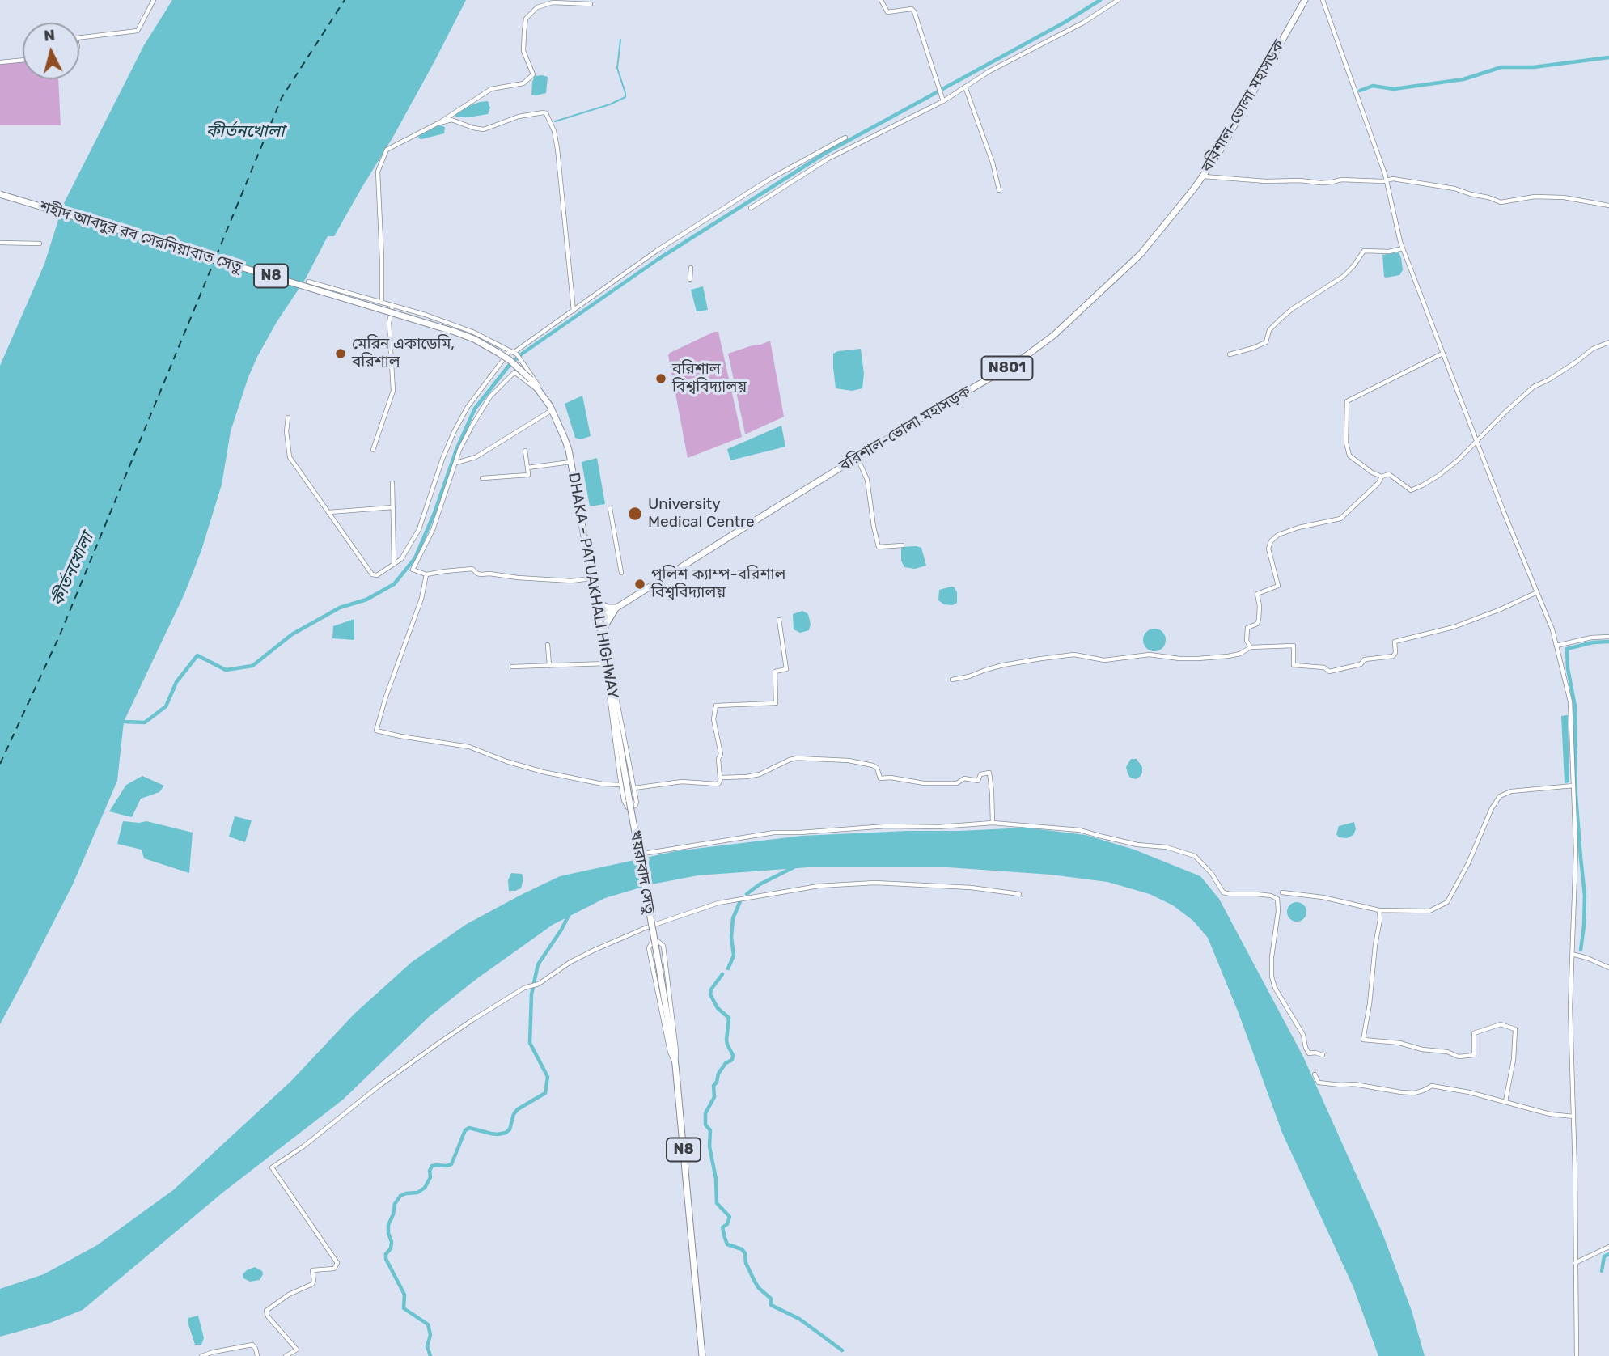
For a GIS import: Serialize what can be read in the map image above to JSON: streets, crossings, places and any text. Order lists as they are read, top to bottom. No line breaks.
{"streets":{"highway":["বরিশাল-ভোলা মহাসড়ক","শহীদ আবদুর রব সেরনিয়াবাত সেতু","N8","N801","DHAKA - PATUAKHALI HIGHWAY","খয়রাবাদ সেতু"]},"crossings":[["বরিশাল-ভোলা মহাসড়ক","DHAKA - PATUAKHALI HIGHWAY"],["শহীদ আবদুর রব সেরনিয়াবাত সেতু","DHAKA - PATUAKHALI HIGHWAY"],["N8","খয়রাবাদ সেতু"],["DHAKA - PATUAKHALI HIGHWAY","খয়রাবাদ সেতু"]],"water":["কীর্তনখোলা"],"places":["মেরিন একাডেমি, বরিশাল","বরিশাল বিশ্ববিদ্যালয়","University Medical Centre","পুলিশ ক্যাম্প-বরিশাল বিশ্ববিদ্যালয়"],"north":"top"}
